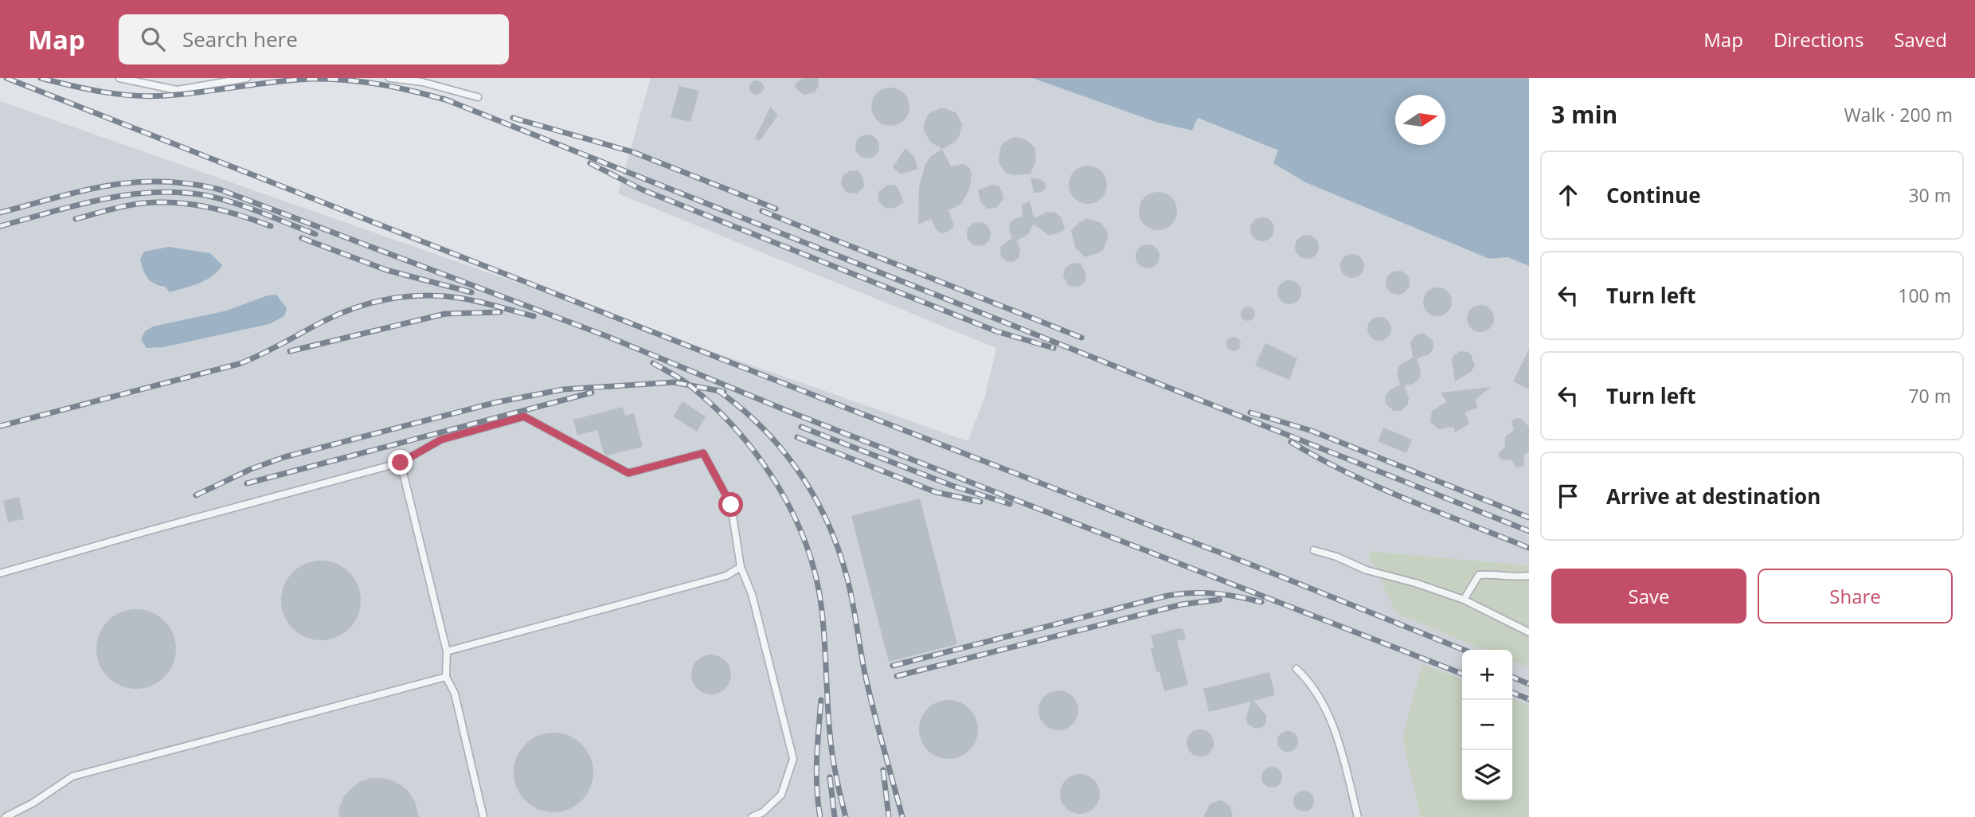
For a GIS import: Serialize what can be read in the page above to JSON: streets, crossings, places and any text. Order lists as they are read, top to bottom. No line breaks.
{"north":"right","page":{"header":"Map","search":"Search here","nav":["Map","Directions","Saved"],"heading":["3 min","Walk · 200 m"],"list":[["Continue","30 m"],["Turn left","100 m"],["Turn left","70 m"],"Arrive at destination"],"buttons":["Save","Share"],"map_buttons":["+","−"]}}
